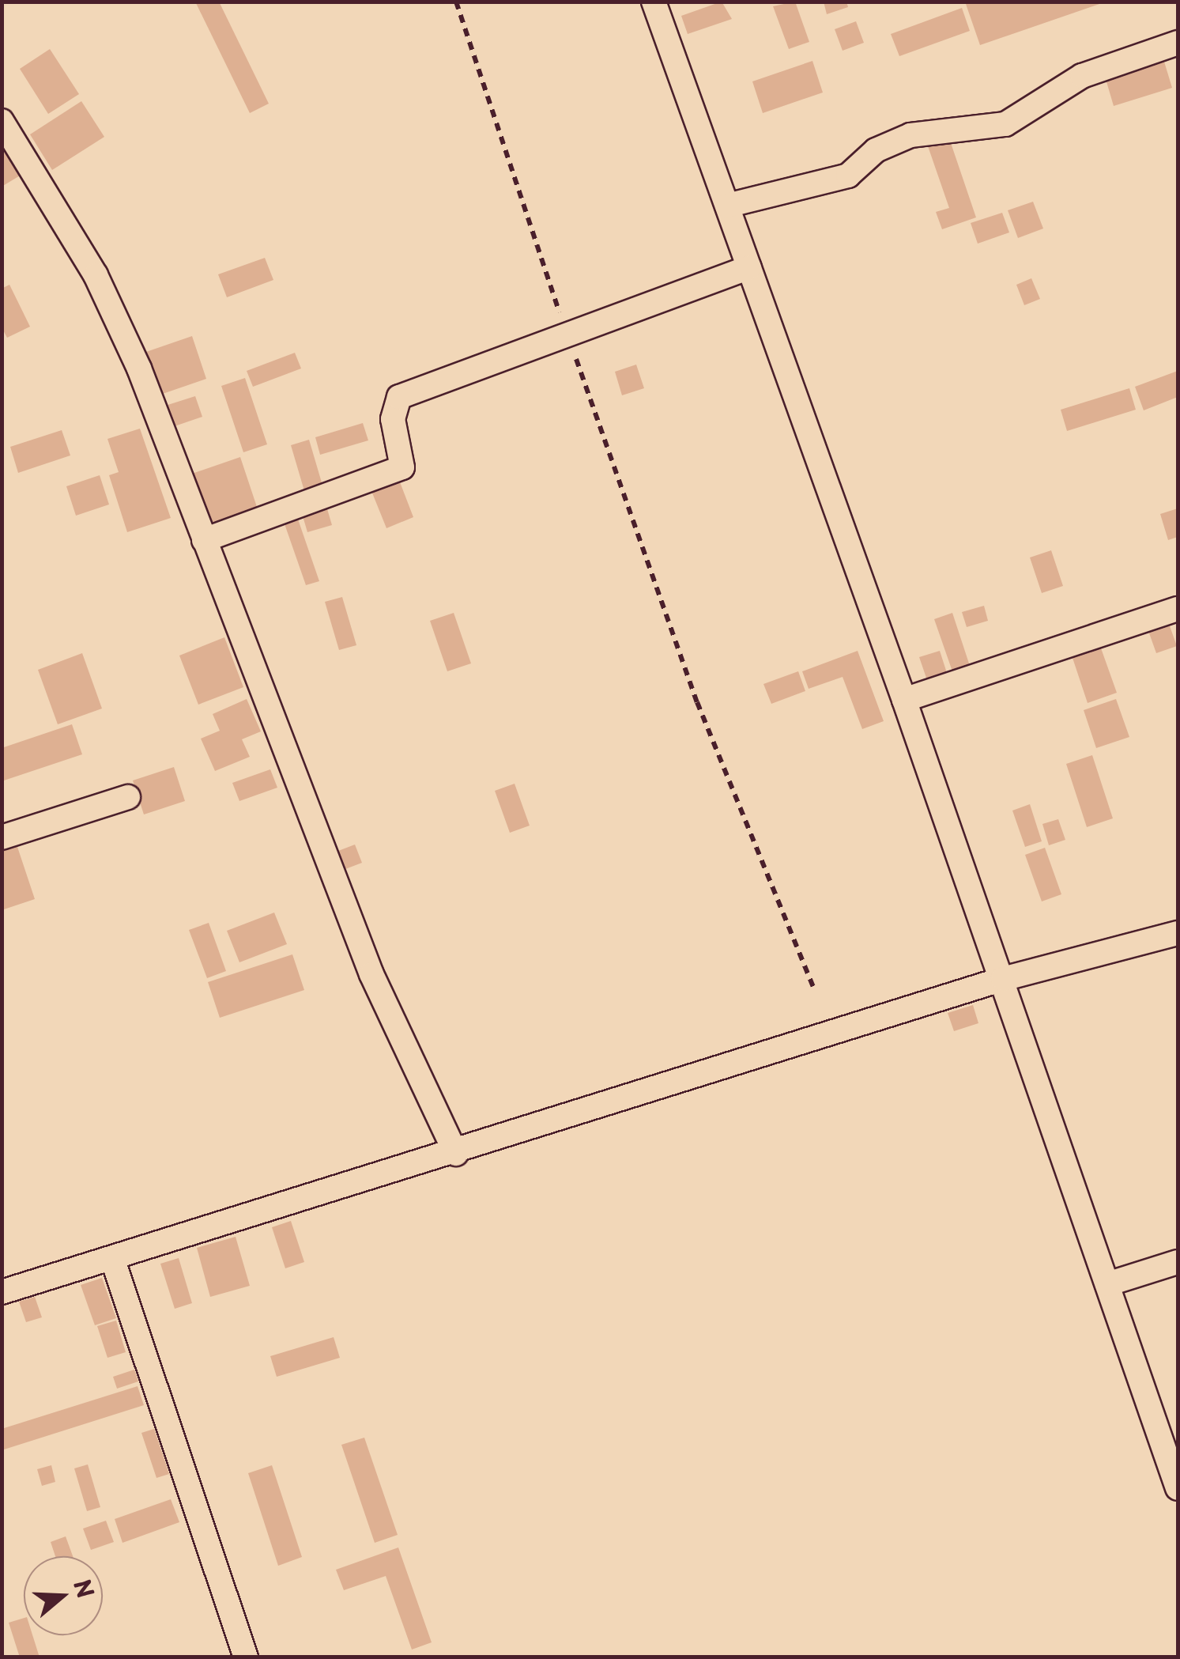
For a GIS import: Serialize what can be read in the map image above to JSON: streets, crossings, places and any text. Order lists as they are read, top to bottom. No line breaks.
{"north":"right"}
